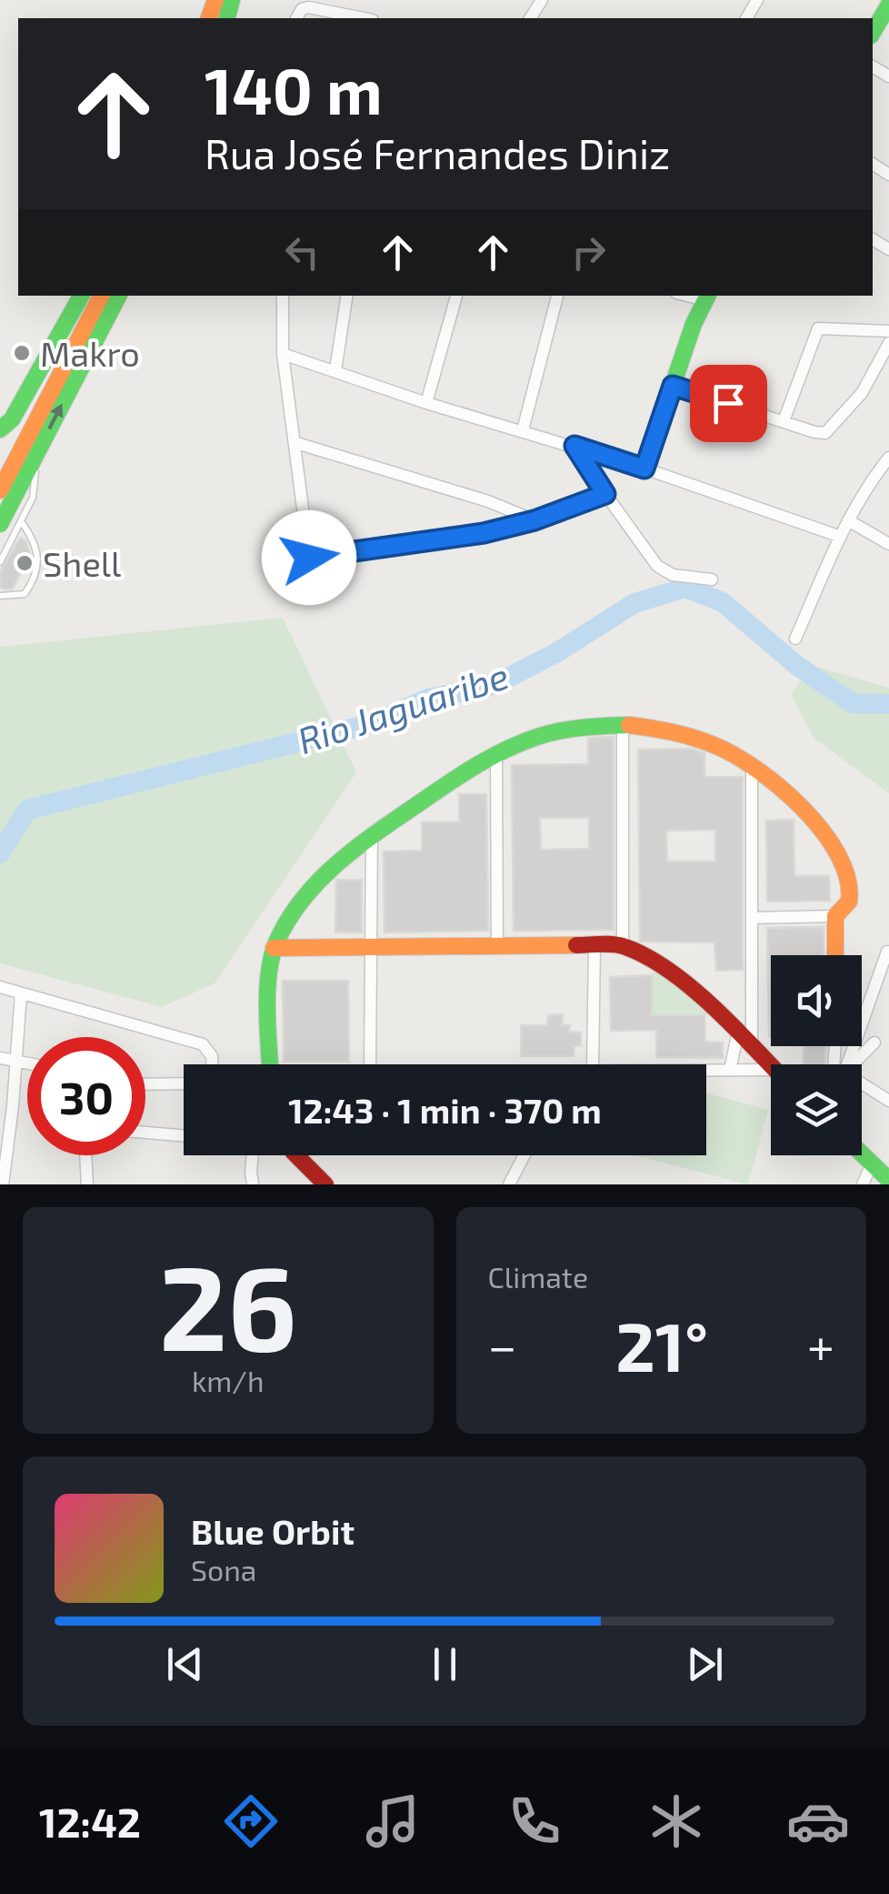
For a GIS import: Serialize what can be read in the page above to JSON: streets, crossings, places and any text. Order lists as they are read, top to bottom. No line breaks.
{"water":["Rio Jaguaribe"],"places":["Makro","Shell"],"page":{"turn":["140 m","Rua José Fernandes Diniz"],"limit":"30","trip":"12:43 · 1 min · 370 m","tile":[["26","km/h"],"Climate"],"heat":["−","21°","+"],"song":["Blue Orbit","Sona"],"tabs":"12:42"}}
